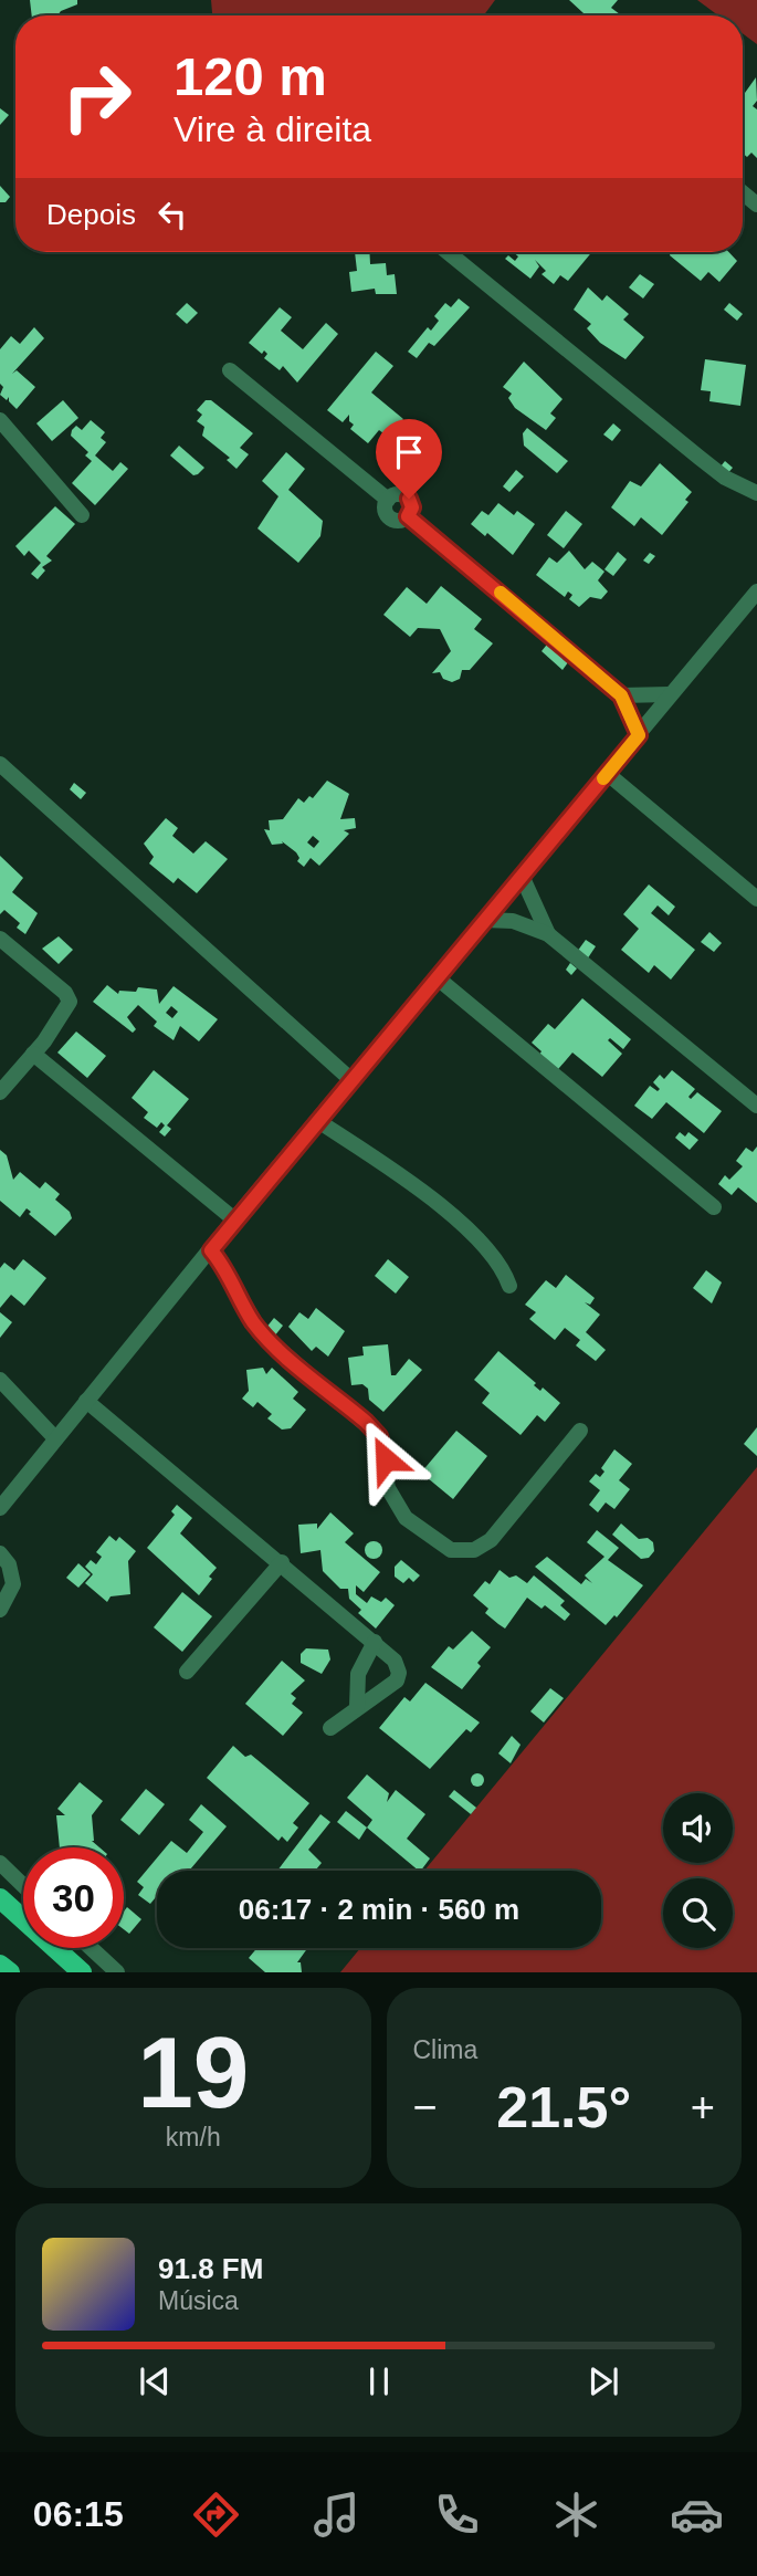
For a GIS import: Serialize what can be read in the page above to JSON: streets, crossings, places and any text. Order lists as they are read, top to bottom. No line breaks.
{"page":{"turn":["120 m","Vire à direita"],"then":"Depois","limit":"30","trip":"06:17 · 2 min · 560 m","tile":[["19","km/h"],"Clima"],"heat":["−","21.5°","+"],"song":["91.8 FM","Música"],"tabs":"06:15"}}
